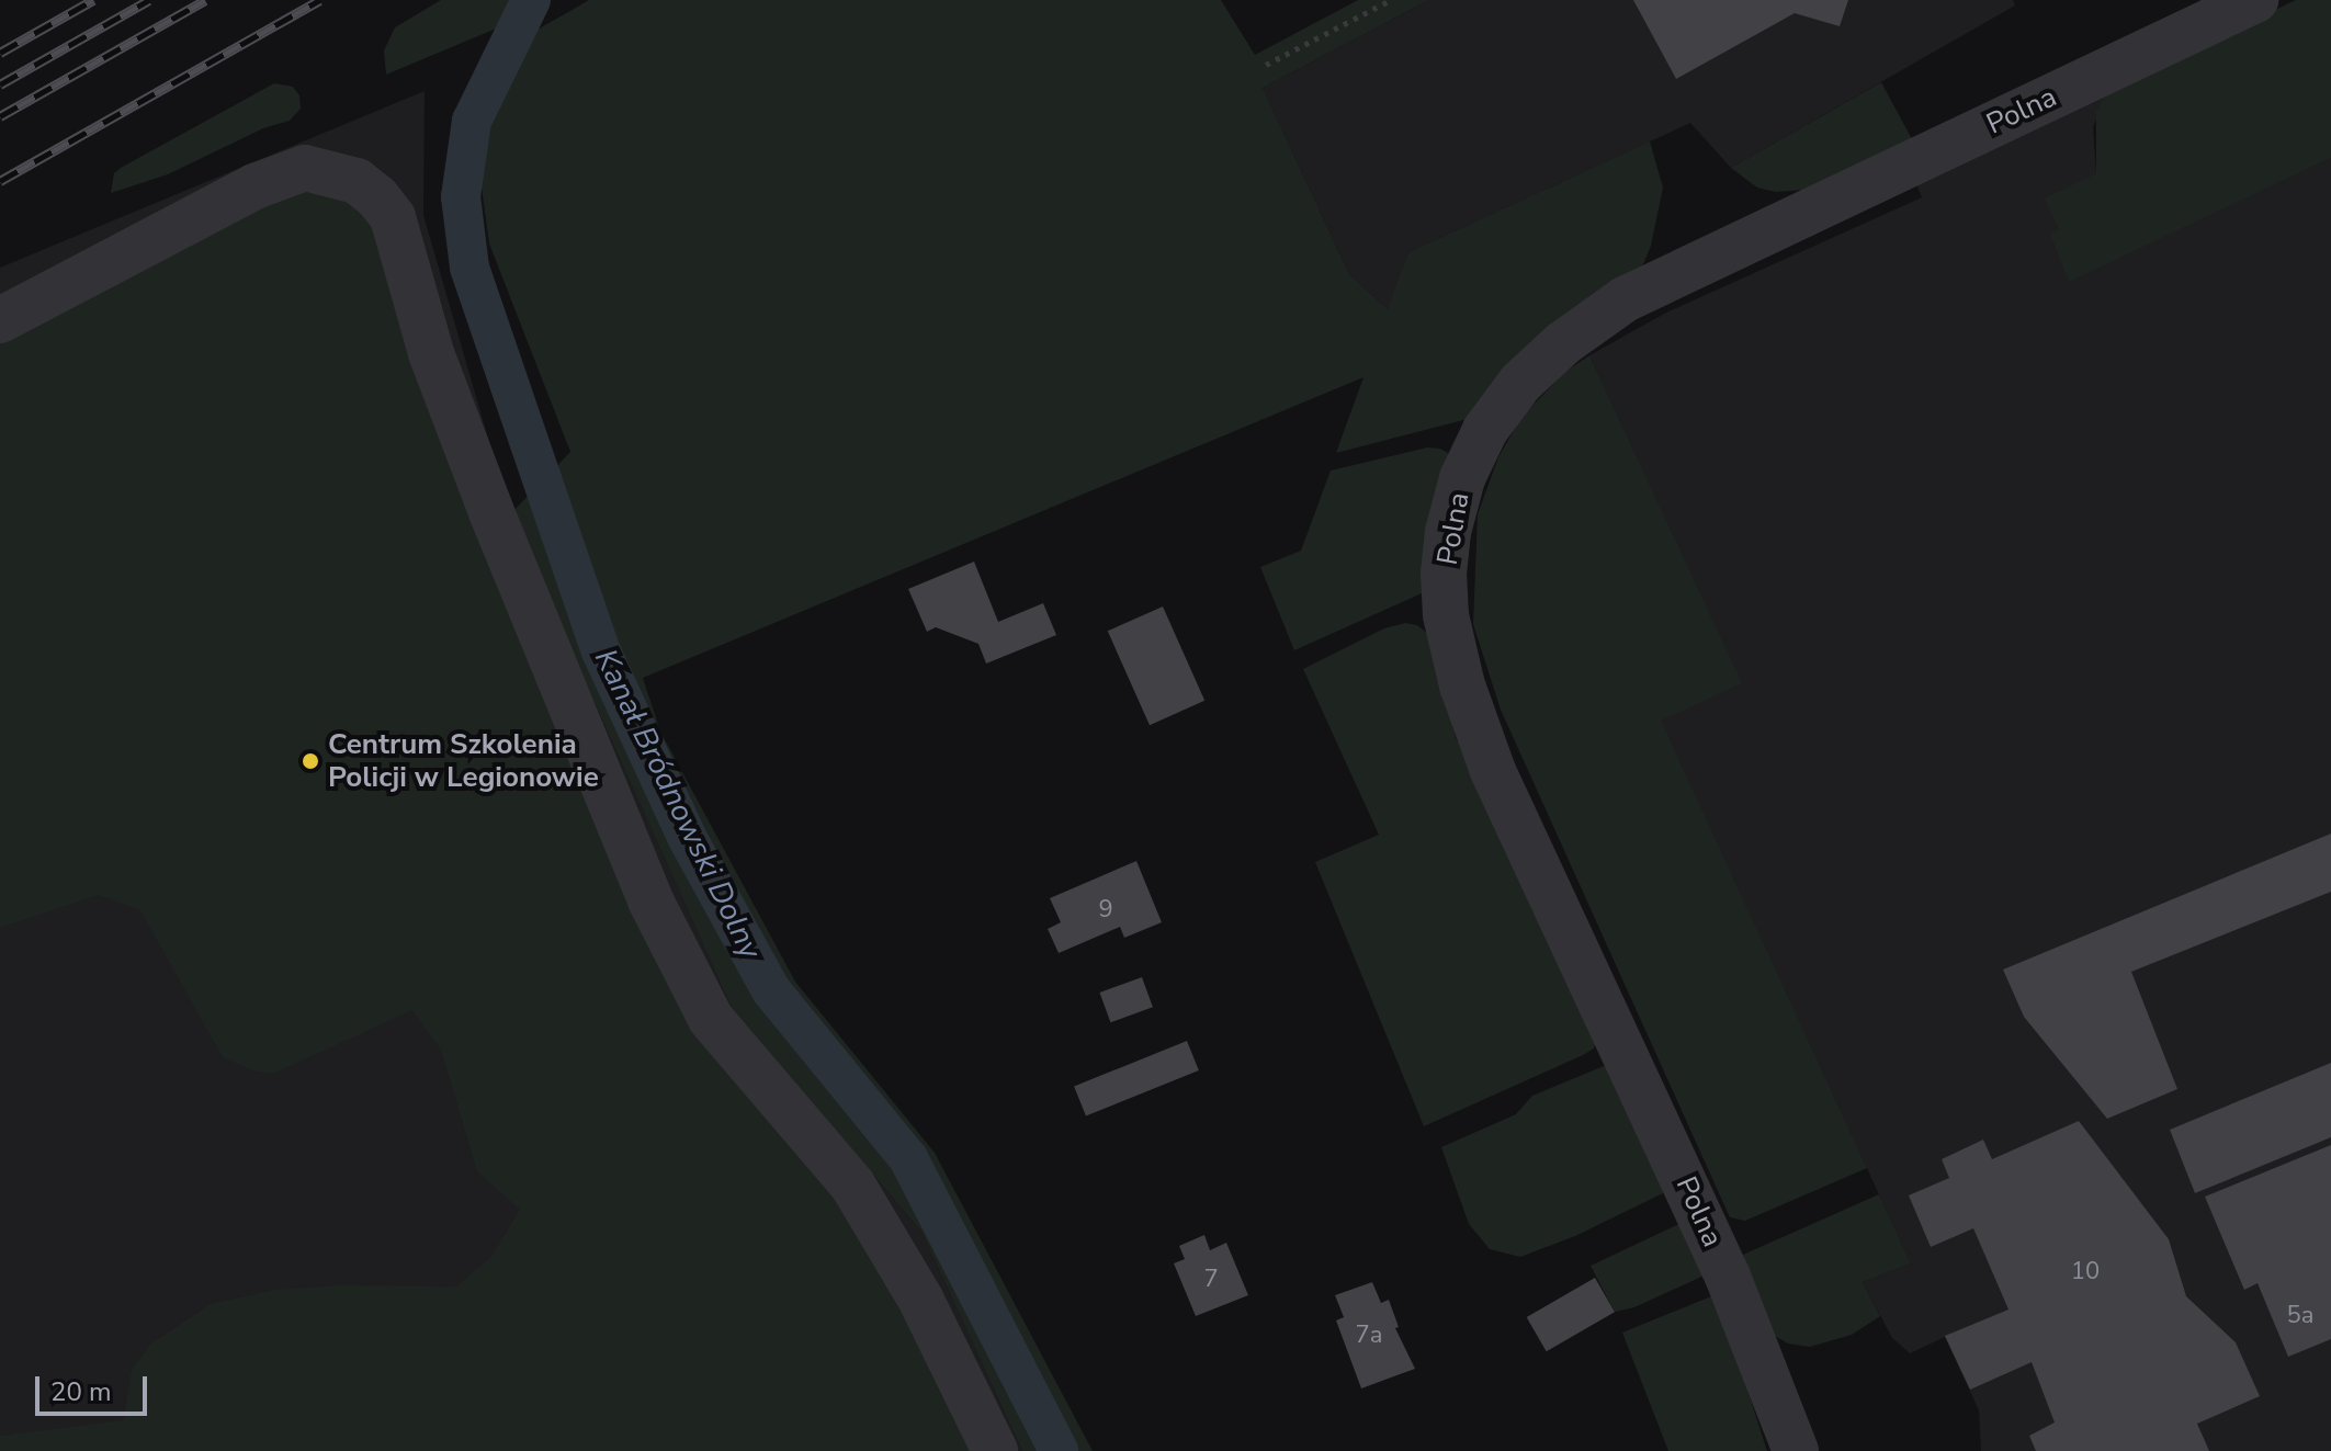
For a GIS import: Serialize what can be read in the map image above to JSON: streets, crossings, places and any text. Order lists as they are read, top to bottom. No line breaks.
{"streets":{"street":["Polna"]},"water":["Kanał Bródnowski Dolny"],"places":["Centrum Szkolenia Policji w Legionowie"],"house_numbers":["9","10","7","5a","7a"],"scale_bar":"20 m"}
